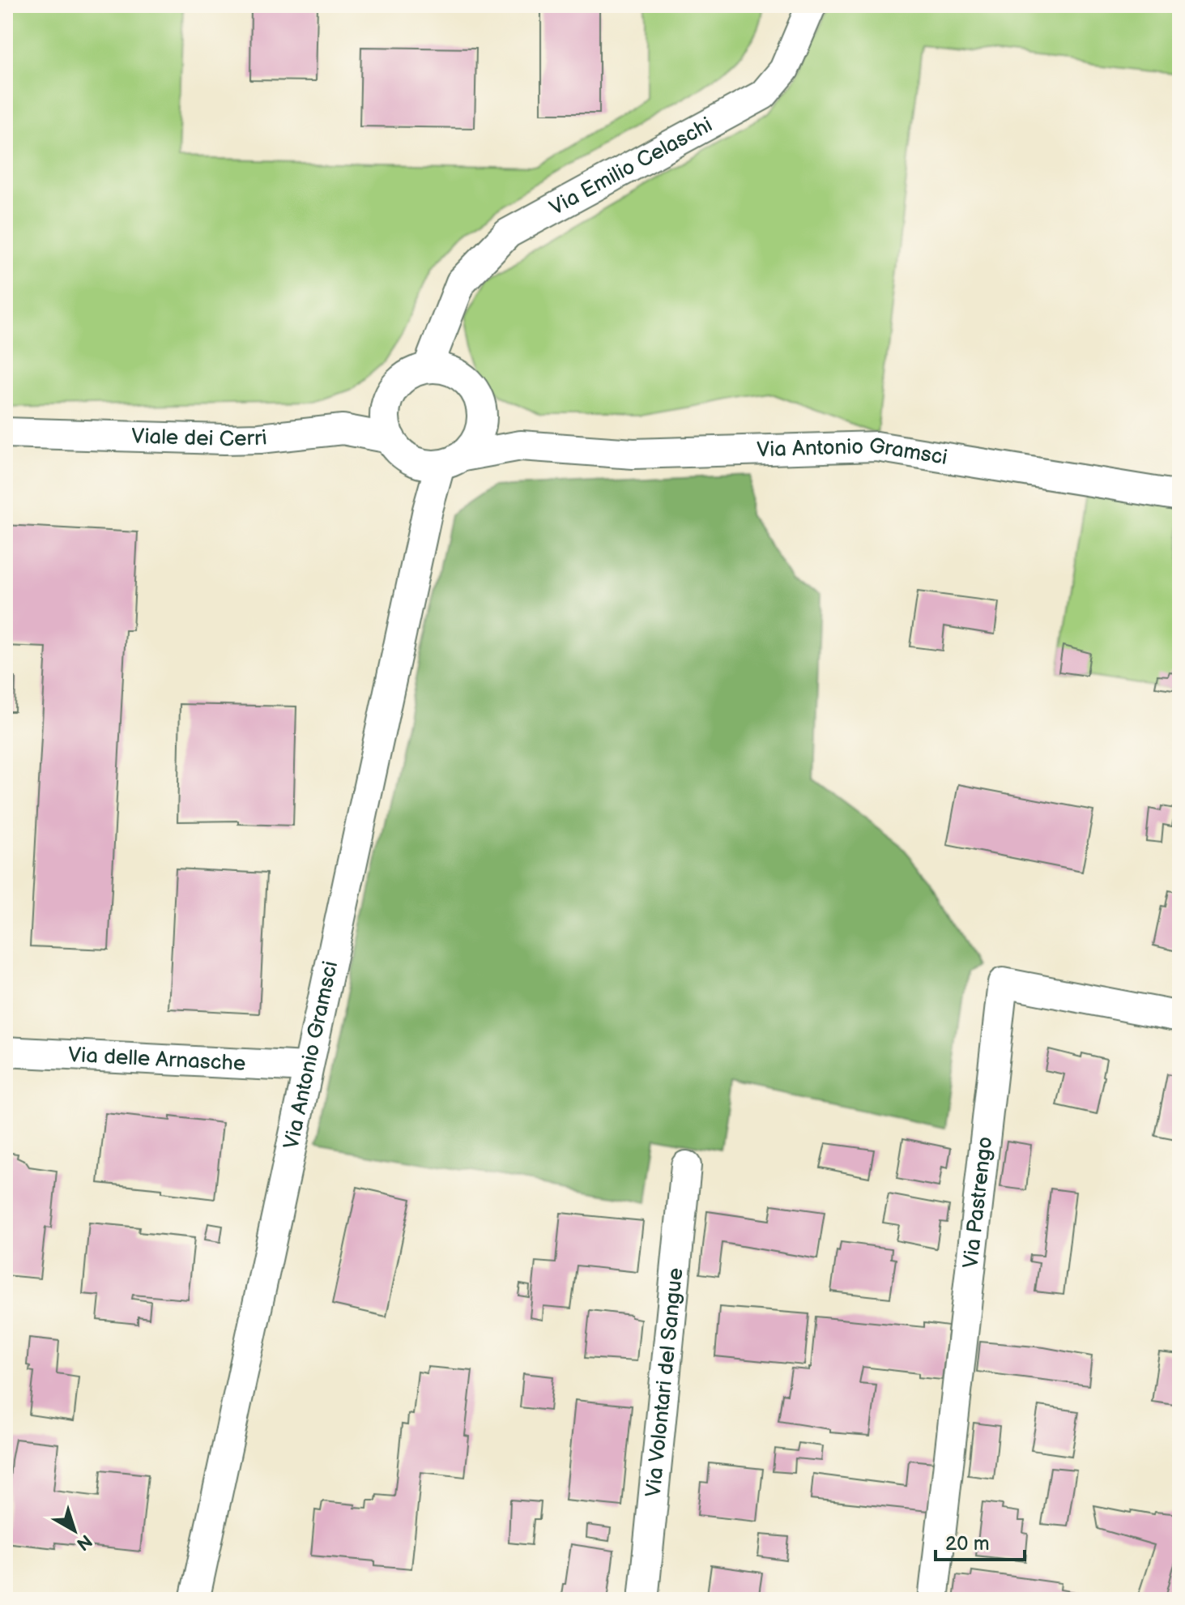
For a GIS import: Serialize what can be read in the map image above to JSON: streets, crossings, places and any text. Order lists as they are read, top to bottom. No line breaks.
{"streets":{"street":["Via Emilio Celaschi","Viale dei Cerri","Via Antonio Gramsci","Via delle Arnasche","Via Pastrengo","Via Volontari del Sangue"]},"crossings":[["Via Emilio Celaschi","Viale dei Cerri"],["Via Emilio Celaschi","Via Antonio Gramsci"],["Viale dei Cerri","Via Antonio Gramsci"],["Via Antonio Gramsci","Via delle Arnasche"]],"scale_bar":"20 m","north":"bottom right"}
